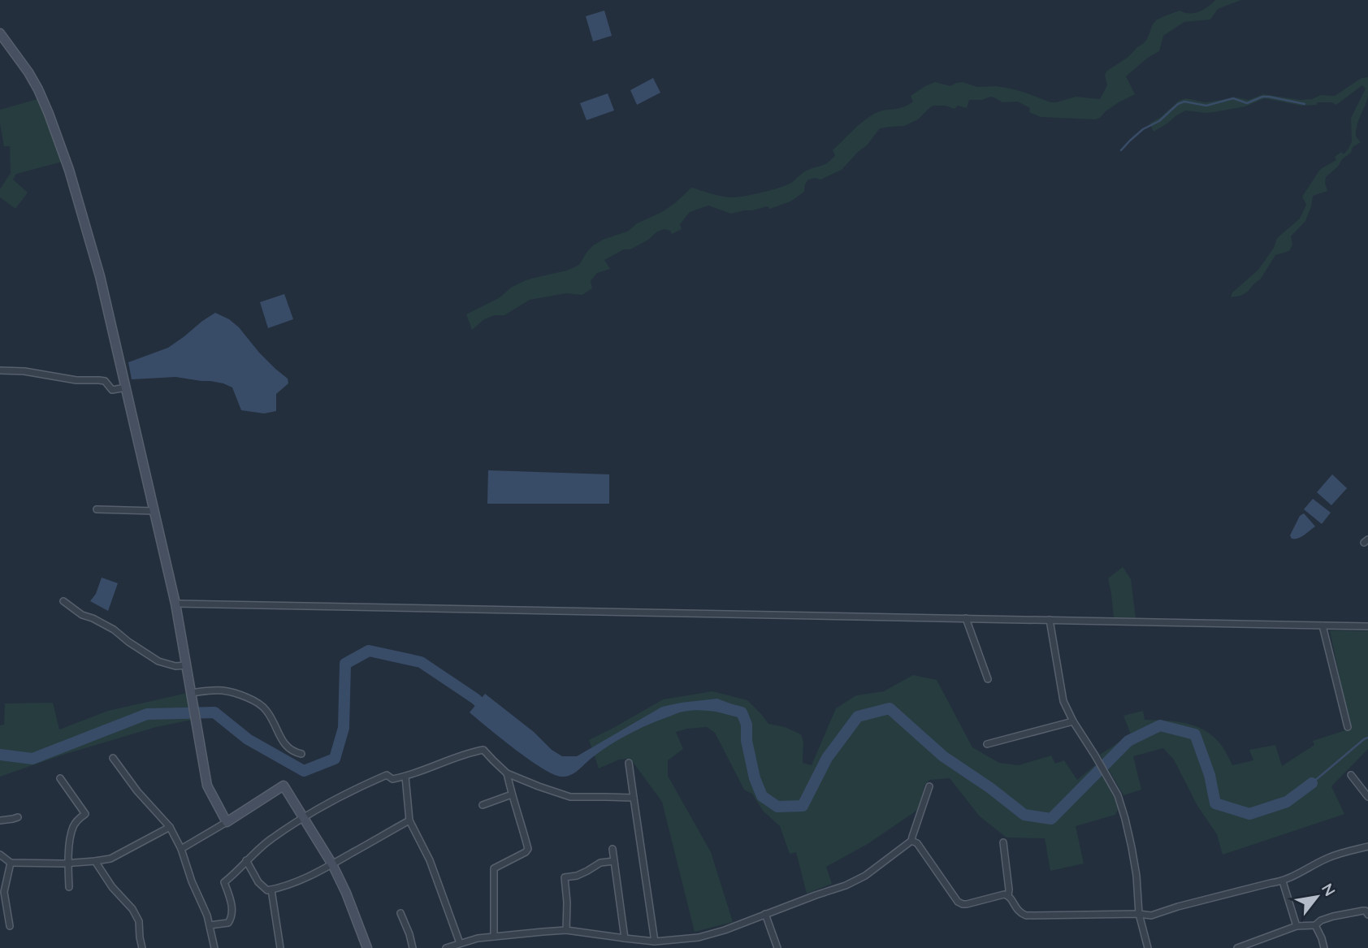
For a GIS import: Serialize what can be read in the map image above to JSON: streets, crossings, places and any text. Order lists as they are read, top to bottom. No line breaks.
{"north":"top right"}
